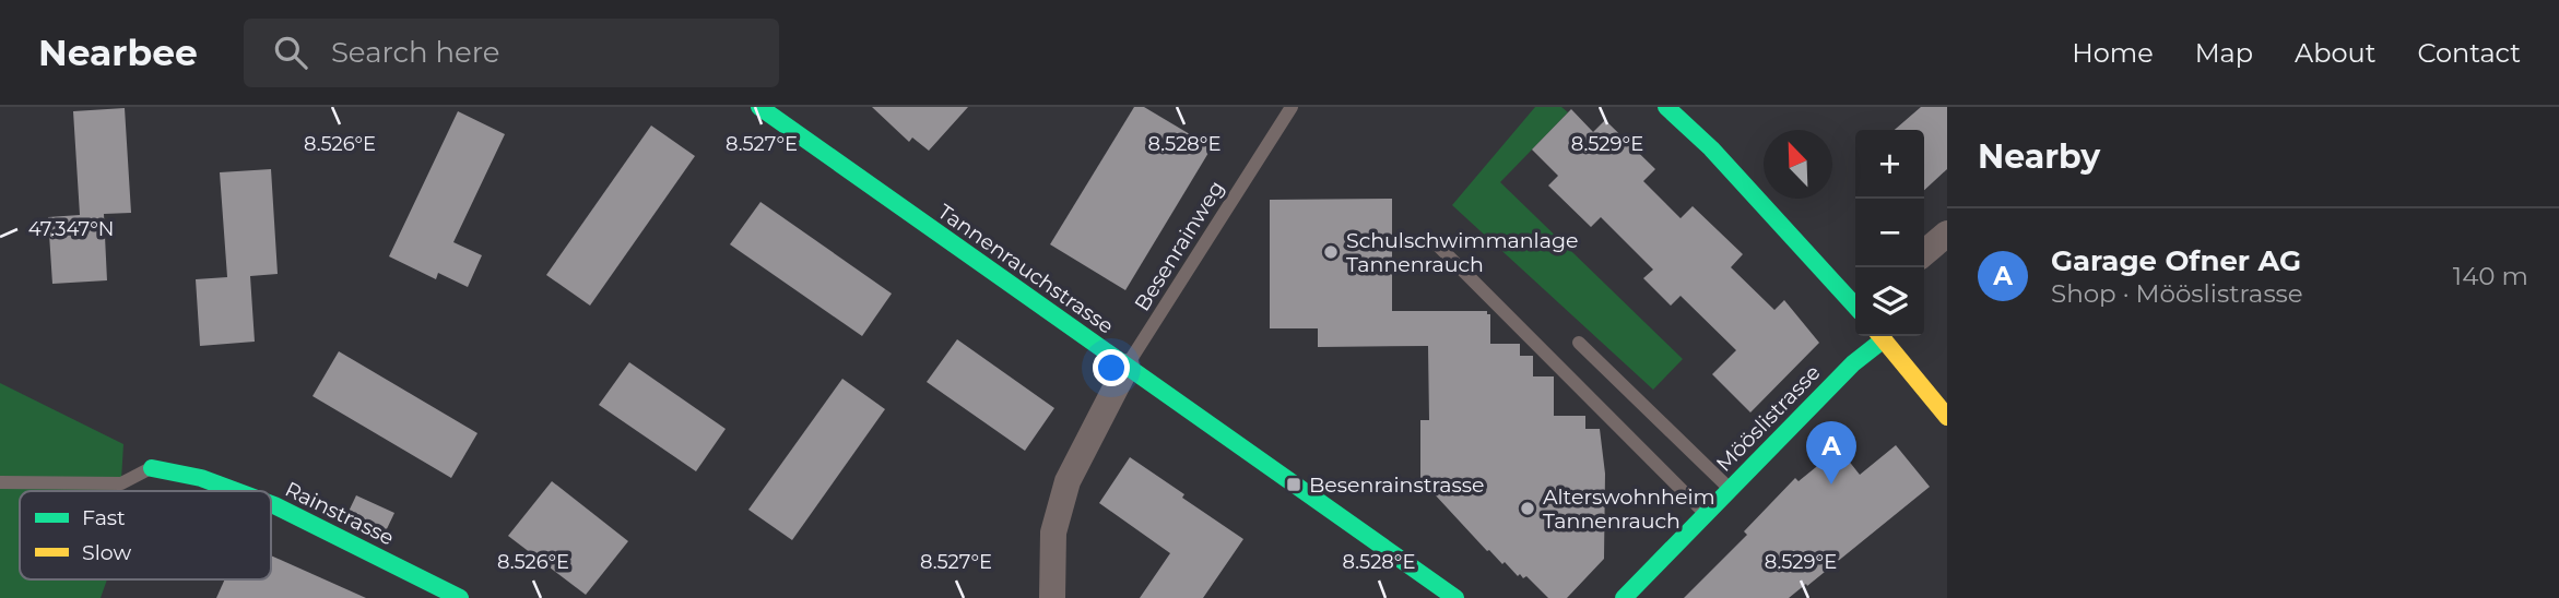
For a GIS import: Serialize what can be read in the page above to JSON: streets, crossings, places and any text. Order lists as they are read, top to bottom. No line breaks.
{"streets":{"street":["Tannenrauchstrasse","Mööslistrasse","Rainstrasse"],"lane":["Besenrainweg"]},"crossings":[["Besenrainweg","Tannenrauchstrasse"]],"places":{"other":["Schulschwimmanlage Tannenrauch","Alterswohnheim Tannenrauch"],"transit":["Besenrainstrasse"]},"legend":["Fast","Slow"],"north":"top left","page":{"header":"Nearbee","search":"Search here","nav":["Home","Map","About","Contact"],"heading":"Nearby","map_buttons":["+","−"],"list":[{"mark":"A","name":"Garage Ofner AG","note":"Shop · Mööslistrasse","value":"140 m"}],"pins":"A"},"coordinates":["8.526°E","8.527°E","8.528°E","8.529°E","47.347°N"]}
